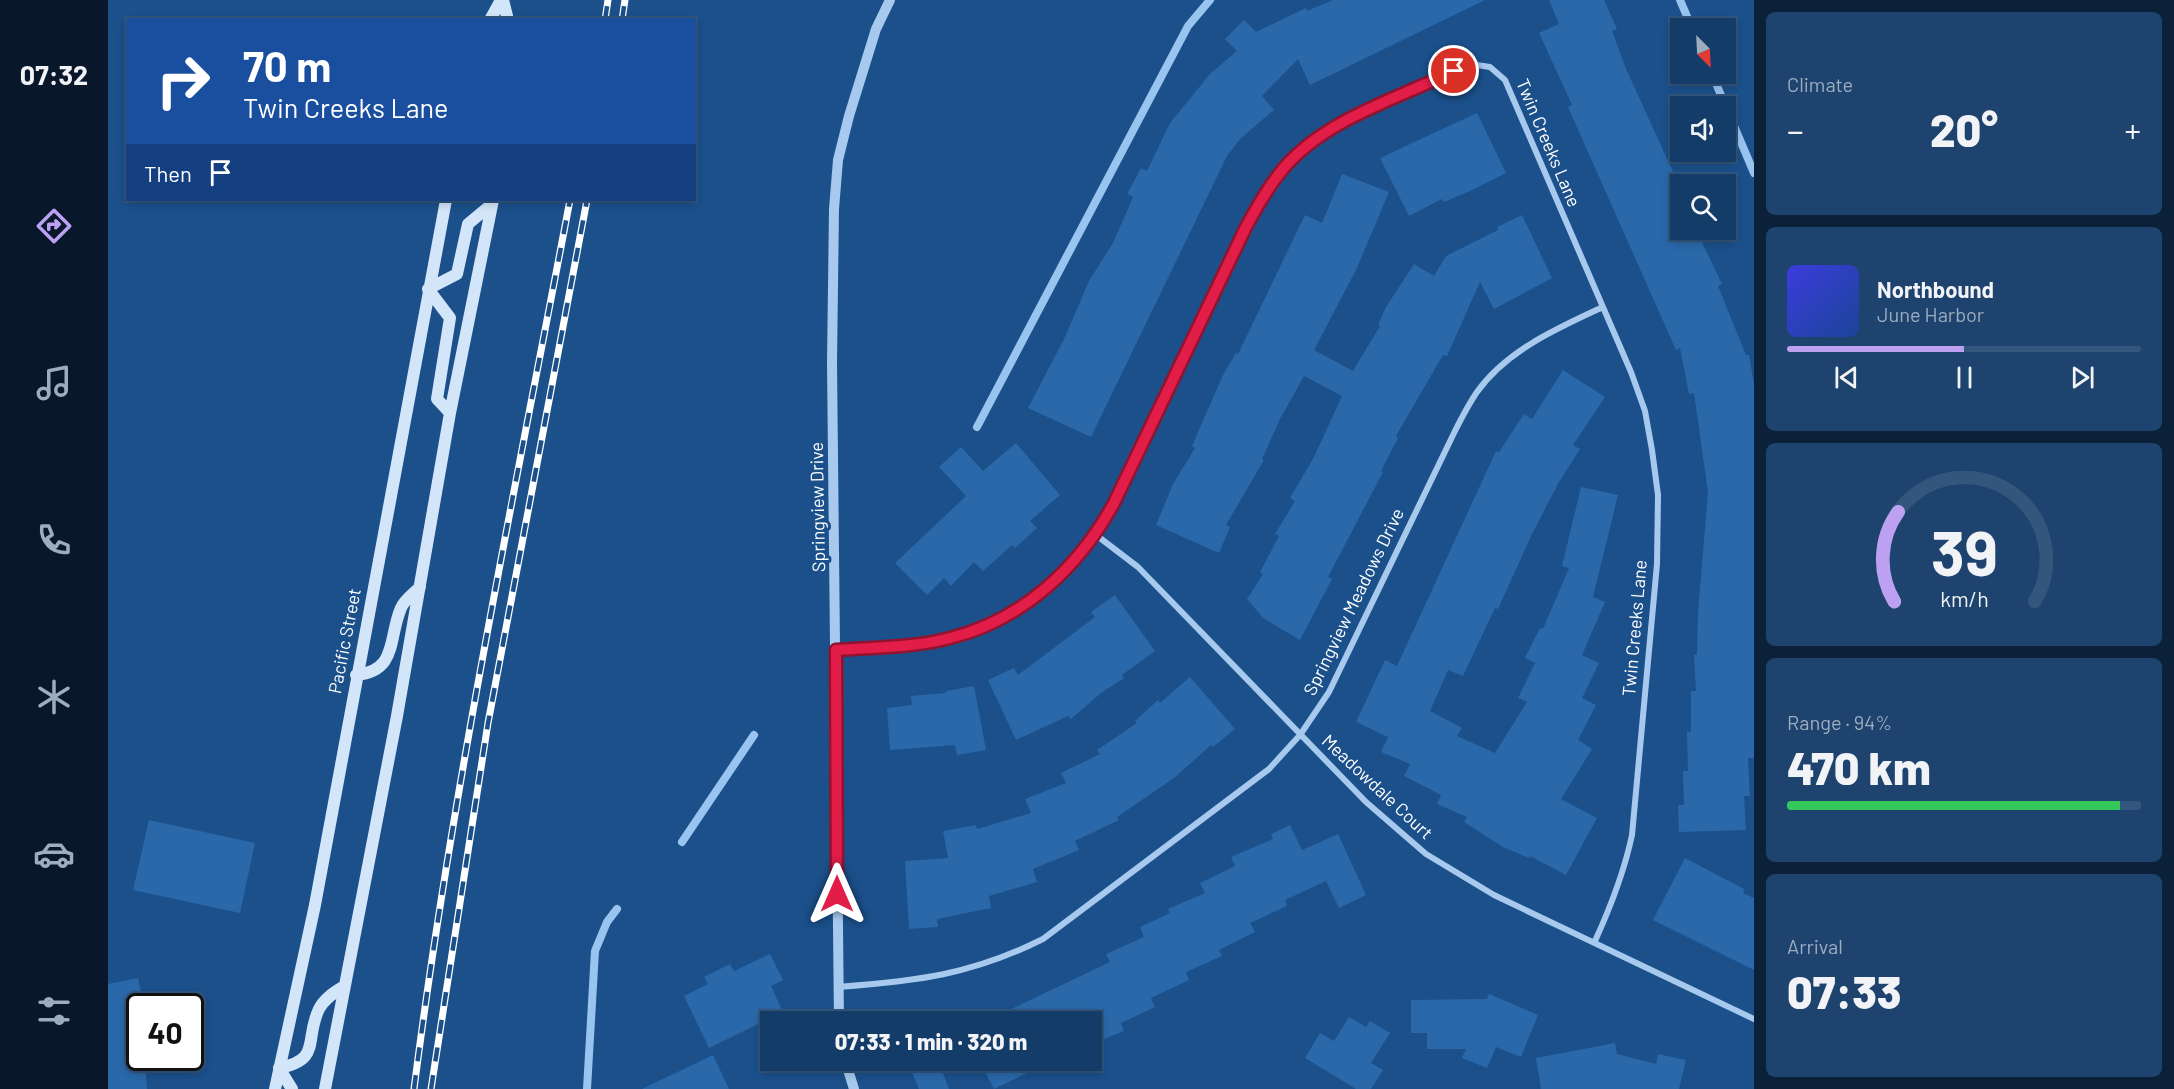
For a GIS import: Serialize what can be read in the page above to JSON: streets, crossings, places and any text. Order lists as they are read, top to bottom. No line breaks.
{"streets":{"main road":["Pacific Street"],"street":["Twin Creeks Lane","Springview Drive","Springview Meadows Drive","Meadowdale Court"]},"crossings":[["Twin Creeks Lane","Springview Drive"],["Twin Creeks Lane","Springview Meadows Drive"],["Twin Creeks Lane","Meadowdale Court"],["Springview Drive","Springview Meadows Drive"],["Springview Meadows Drive","Meadowdale Court"]],"north":"bottom right","page":{"tabs":"07:32","tile":["Climate",["Range · 94%","470 km"],["Arrival","07:33"]],"turn":["70 m","Twin Creeks Lane"],"heat":["−","20°","+"],"then":"Then","song":["Northbound","June Harbor"],"limit":"40","trip":"07:33 · 1 min · 320 m","gauge":["39","km/h"]}}
